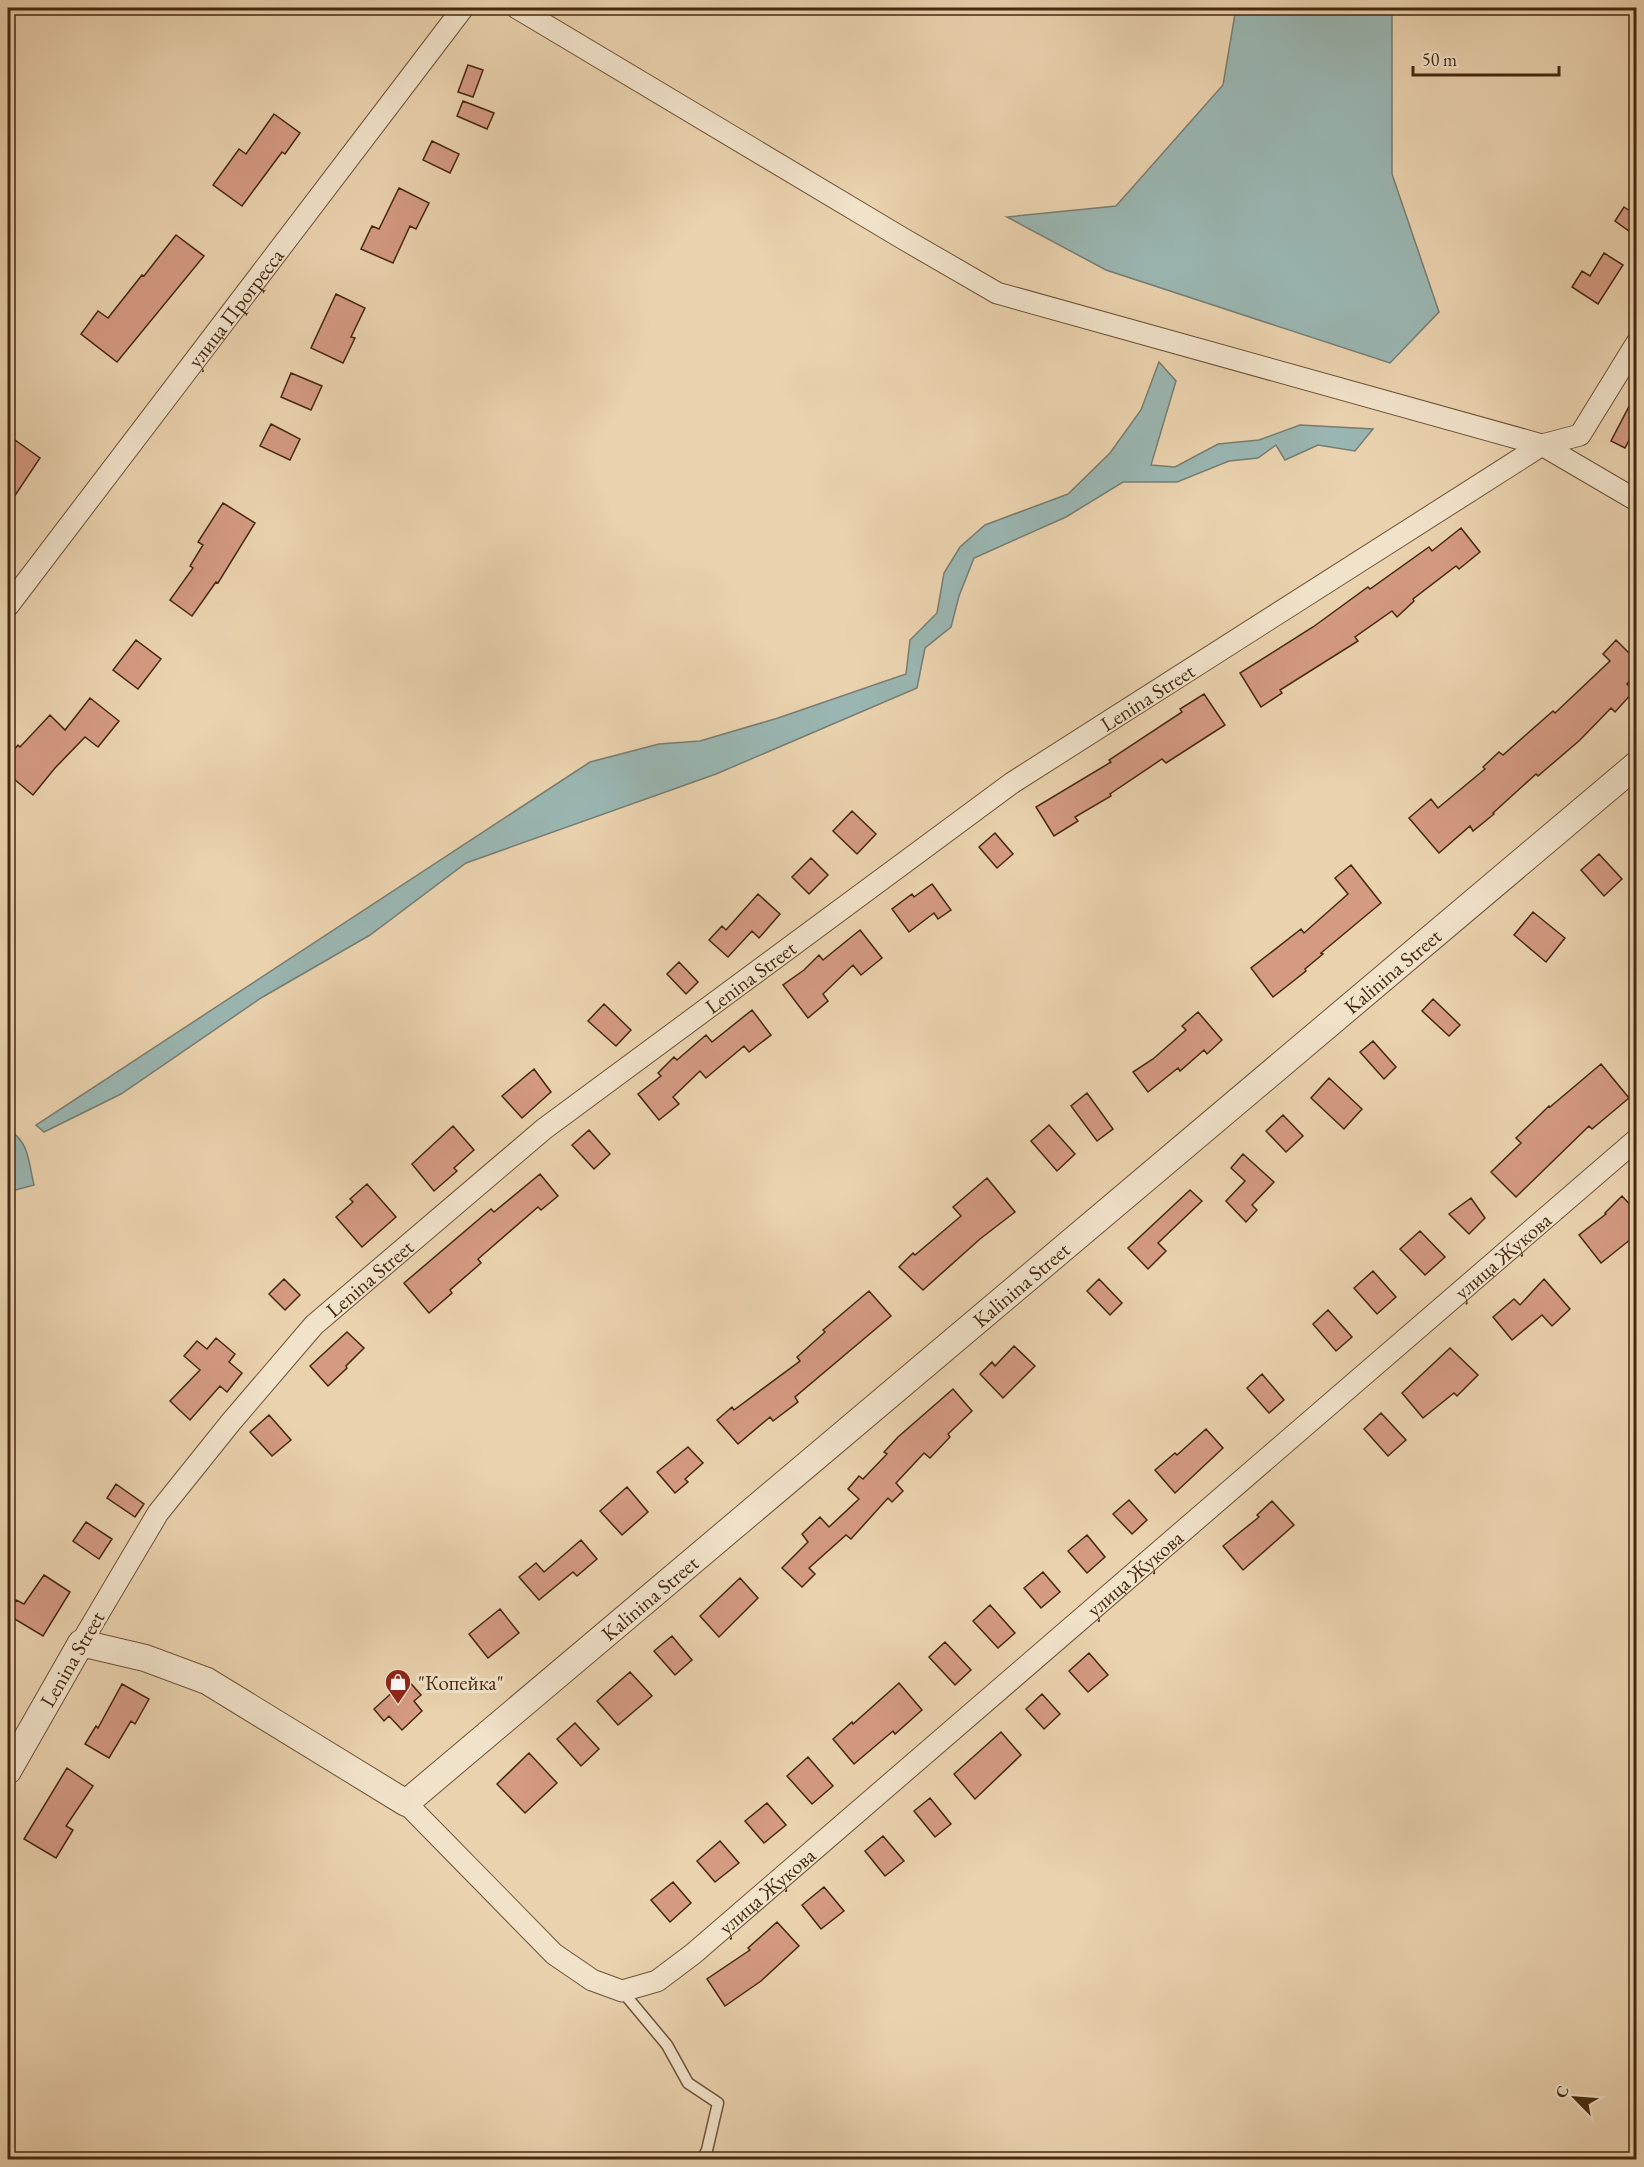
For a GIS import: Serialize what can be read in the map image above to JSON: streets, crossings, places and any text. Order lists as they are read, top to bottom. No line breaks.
{"streets":{"street":["улица Прогресса","Lenina Street","Kalinina Street","улица Жукова"]},"places":{"shop":["\"Копейка\""]},"scale_bar":"50 m","north":"top left"}
